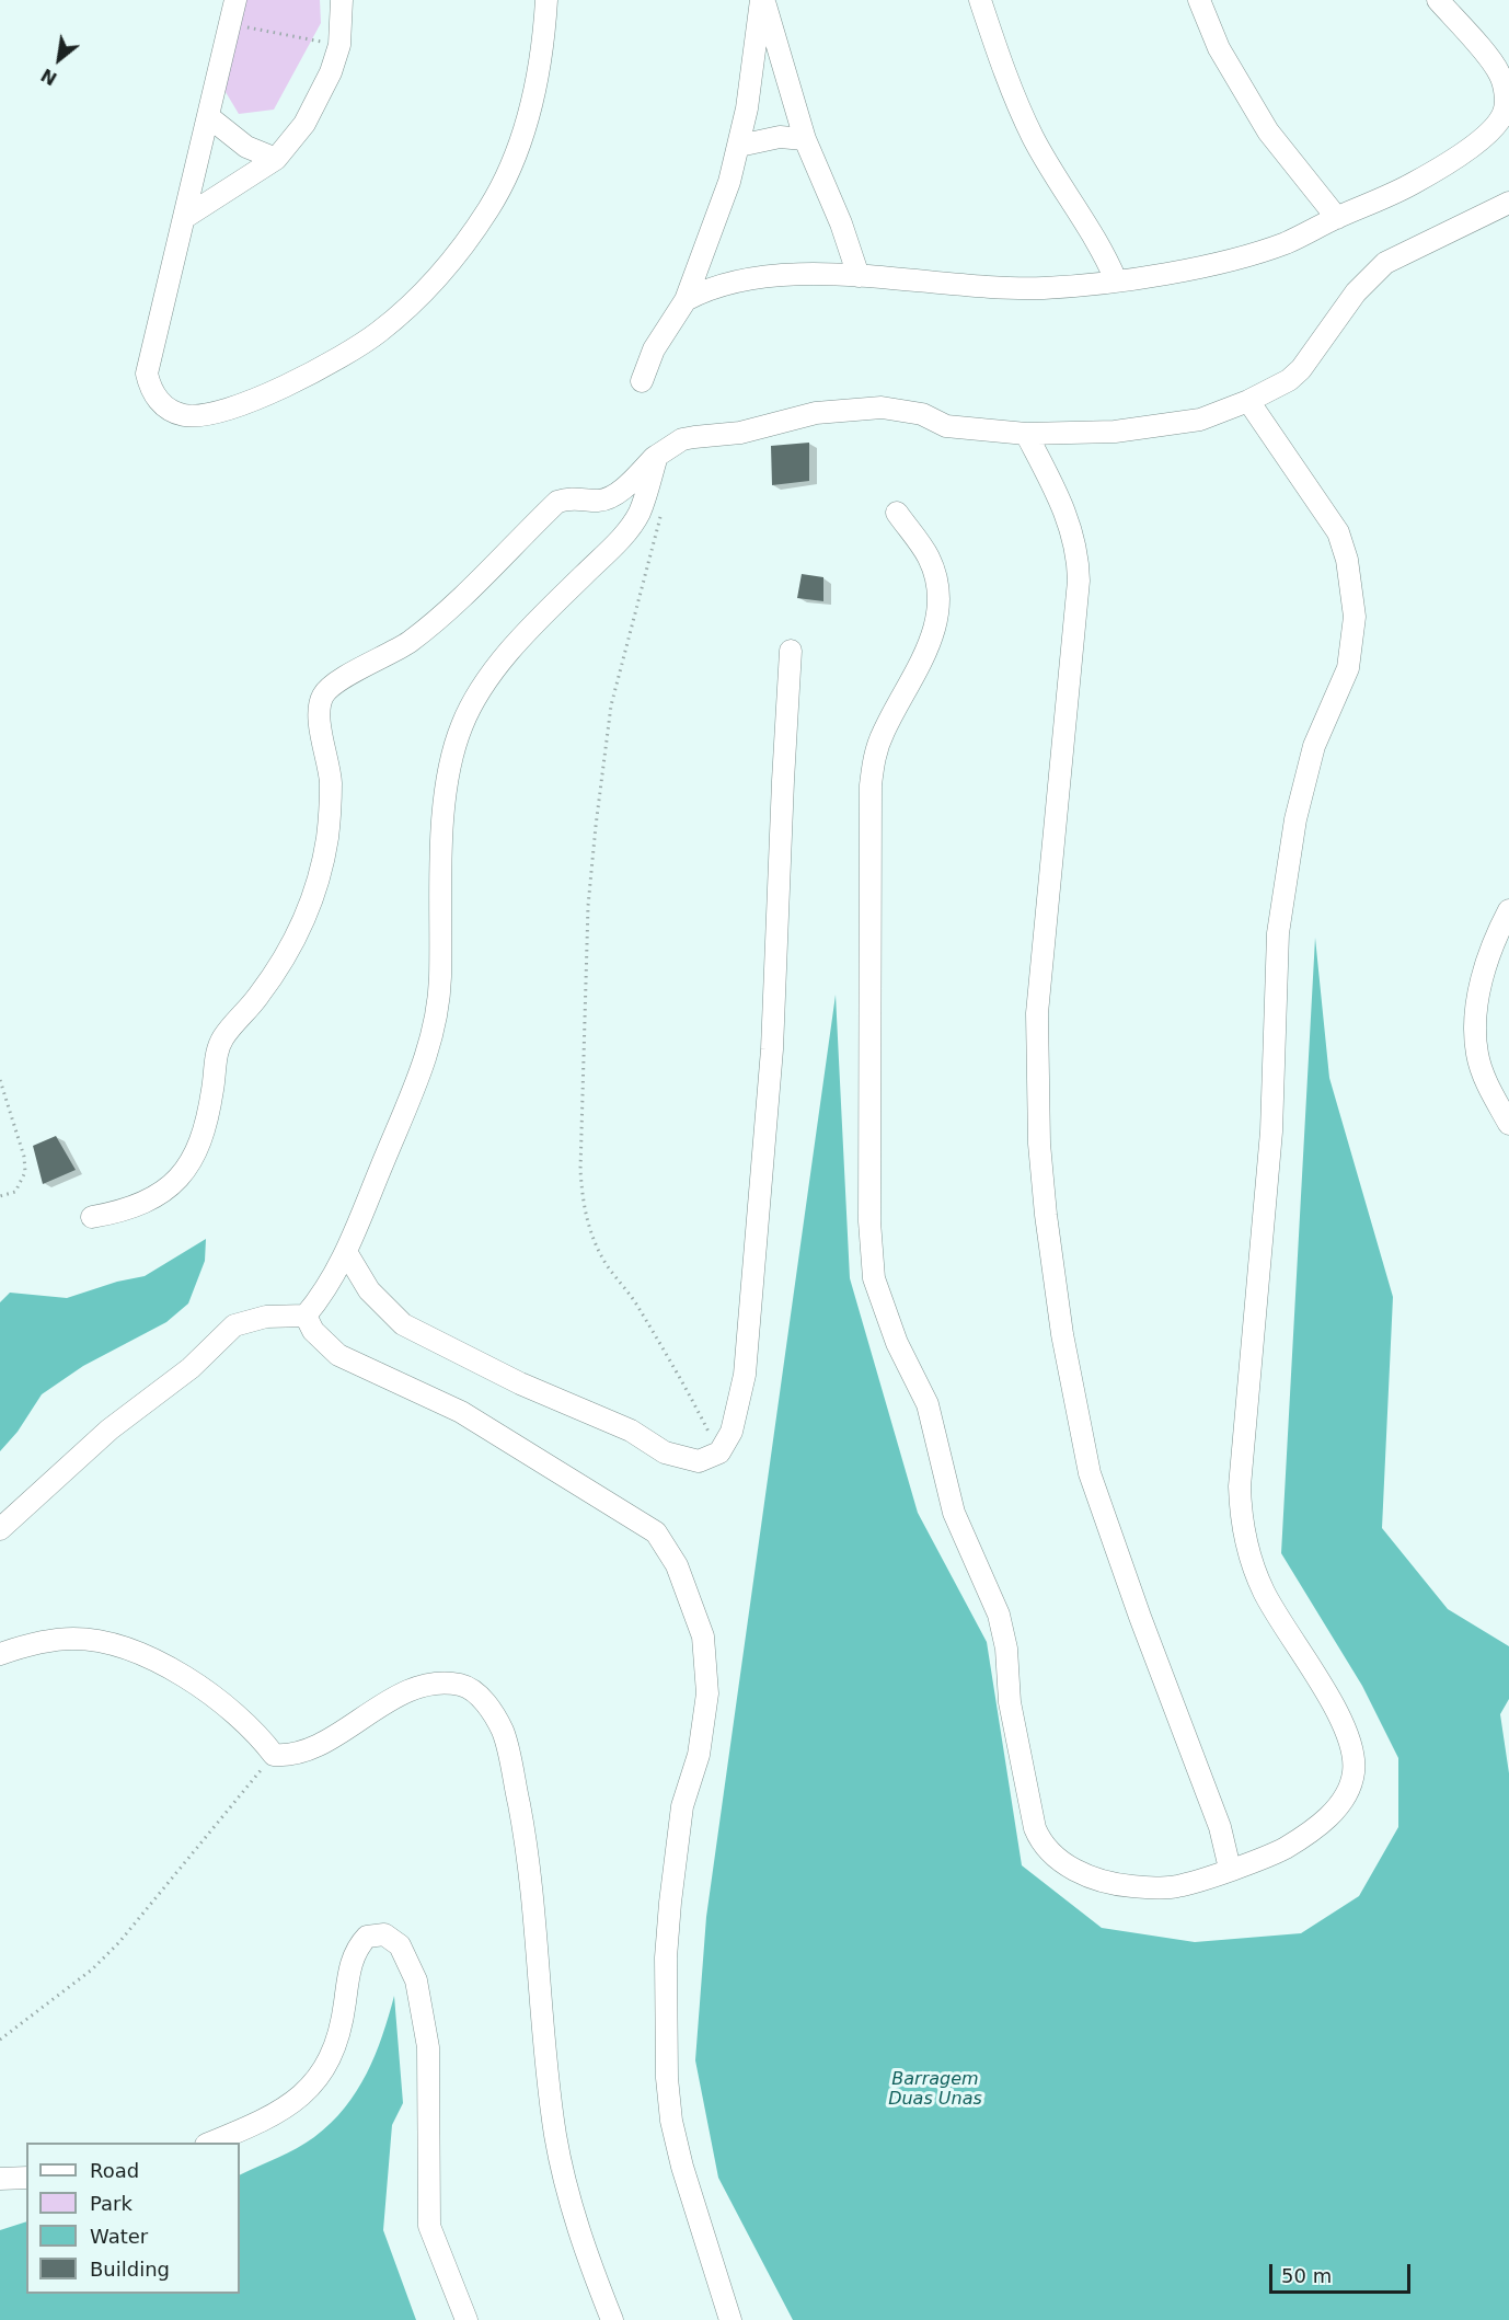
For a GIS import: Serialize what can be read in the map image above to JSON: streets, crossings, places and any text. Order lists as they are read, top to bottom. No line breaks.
{"water":["Barragem Duas Unas"],"legend":["Road","Park","Water","Building"],"scale_bar":"50 m","north":"bottom left"}
